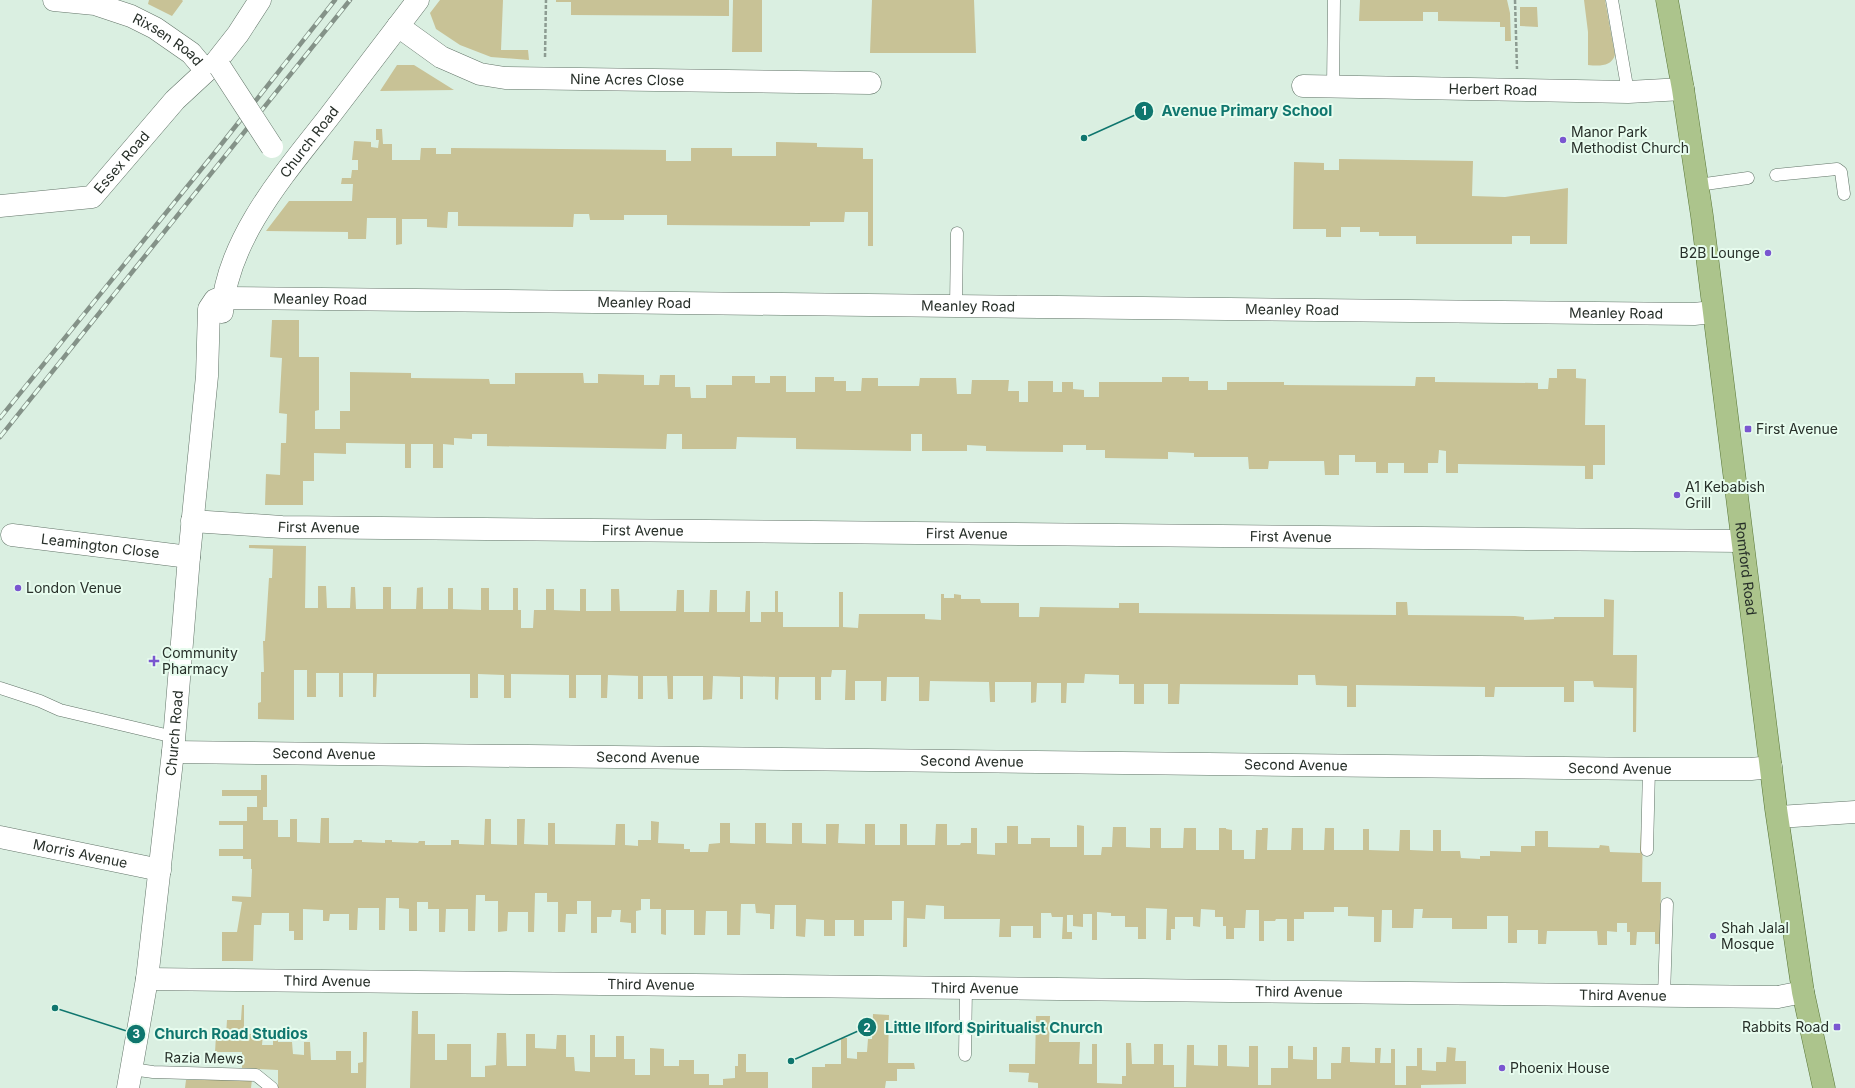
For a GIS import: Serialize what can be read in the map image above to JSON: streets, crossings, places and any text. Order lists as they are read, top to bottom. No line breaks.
{"streets":{"main road":["Romford Road"],"street":["Rixsen Road","Nine Acres Close","Herbert Road","Church Road","Essex Road","Meanley Road","First Avenue","Leamington Close","Second Avenue","Morris Avenue","Third Avenue"],"lane":["Razia Mews"]},"crossings":[["Rixsen Road","Church Road"],["Rixsen Road","Essex Road"],["Nine Acres Close","Church Road"],["Herbert Road","Romford Road"],["Church Road","Meanley Road"],["Church Road","First Avenue"],["Church Road","Leamington Close"],["Church Road","Second Avenue"],["Church Road","Morris Avenue"],["Church Road","Third Avenue"],["Church Road","Razia Mews"],["Meanley Road","Romford Road"],["First Avenue","Romford Road"],["Romford Road","Second Avenue"],["Romford Road","Third Avenue"]],"places":{"other":["Avenue Primary School","Manor Park Methodist Church","B2B Lounge","A1 Kebabish Grill","London Venue","Shah Jalal Mosque","Church Road Studios","Little Ilford Spiritualist Church","Phoenix House"],"transit":["First Avenue","Rabbits Road"],"health":["Community Pharmacy"]}}
